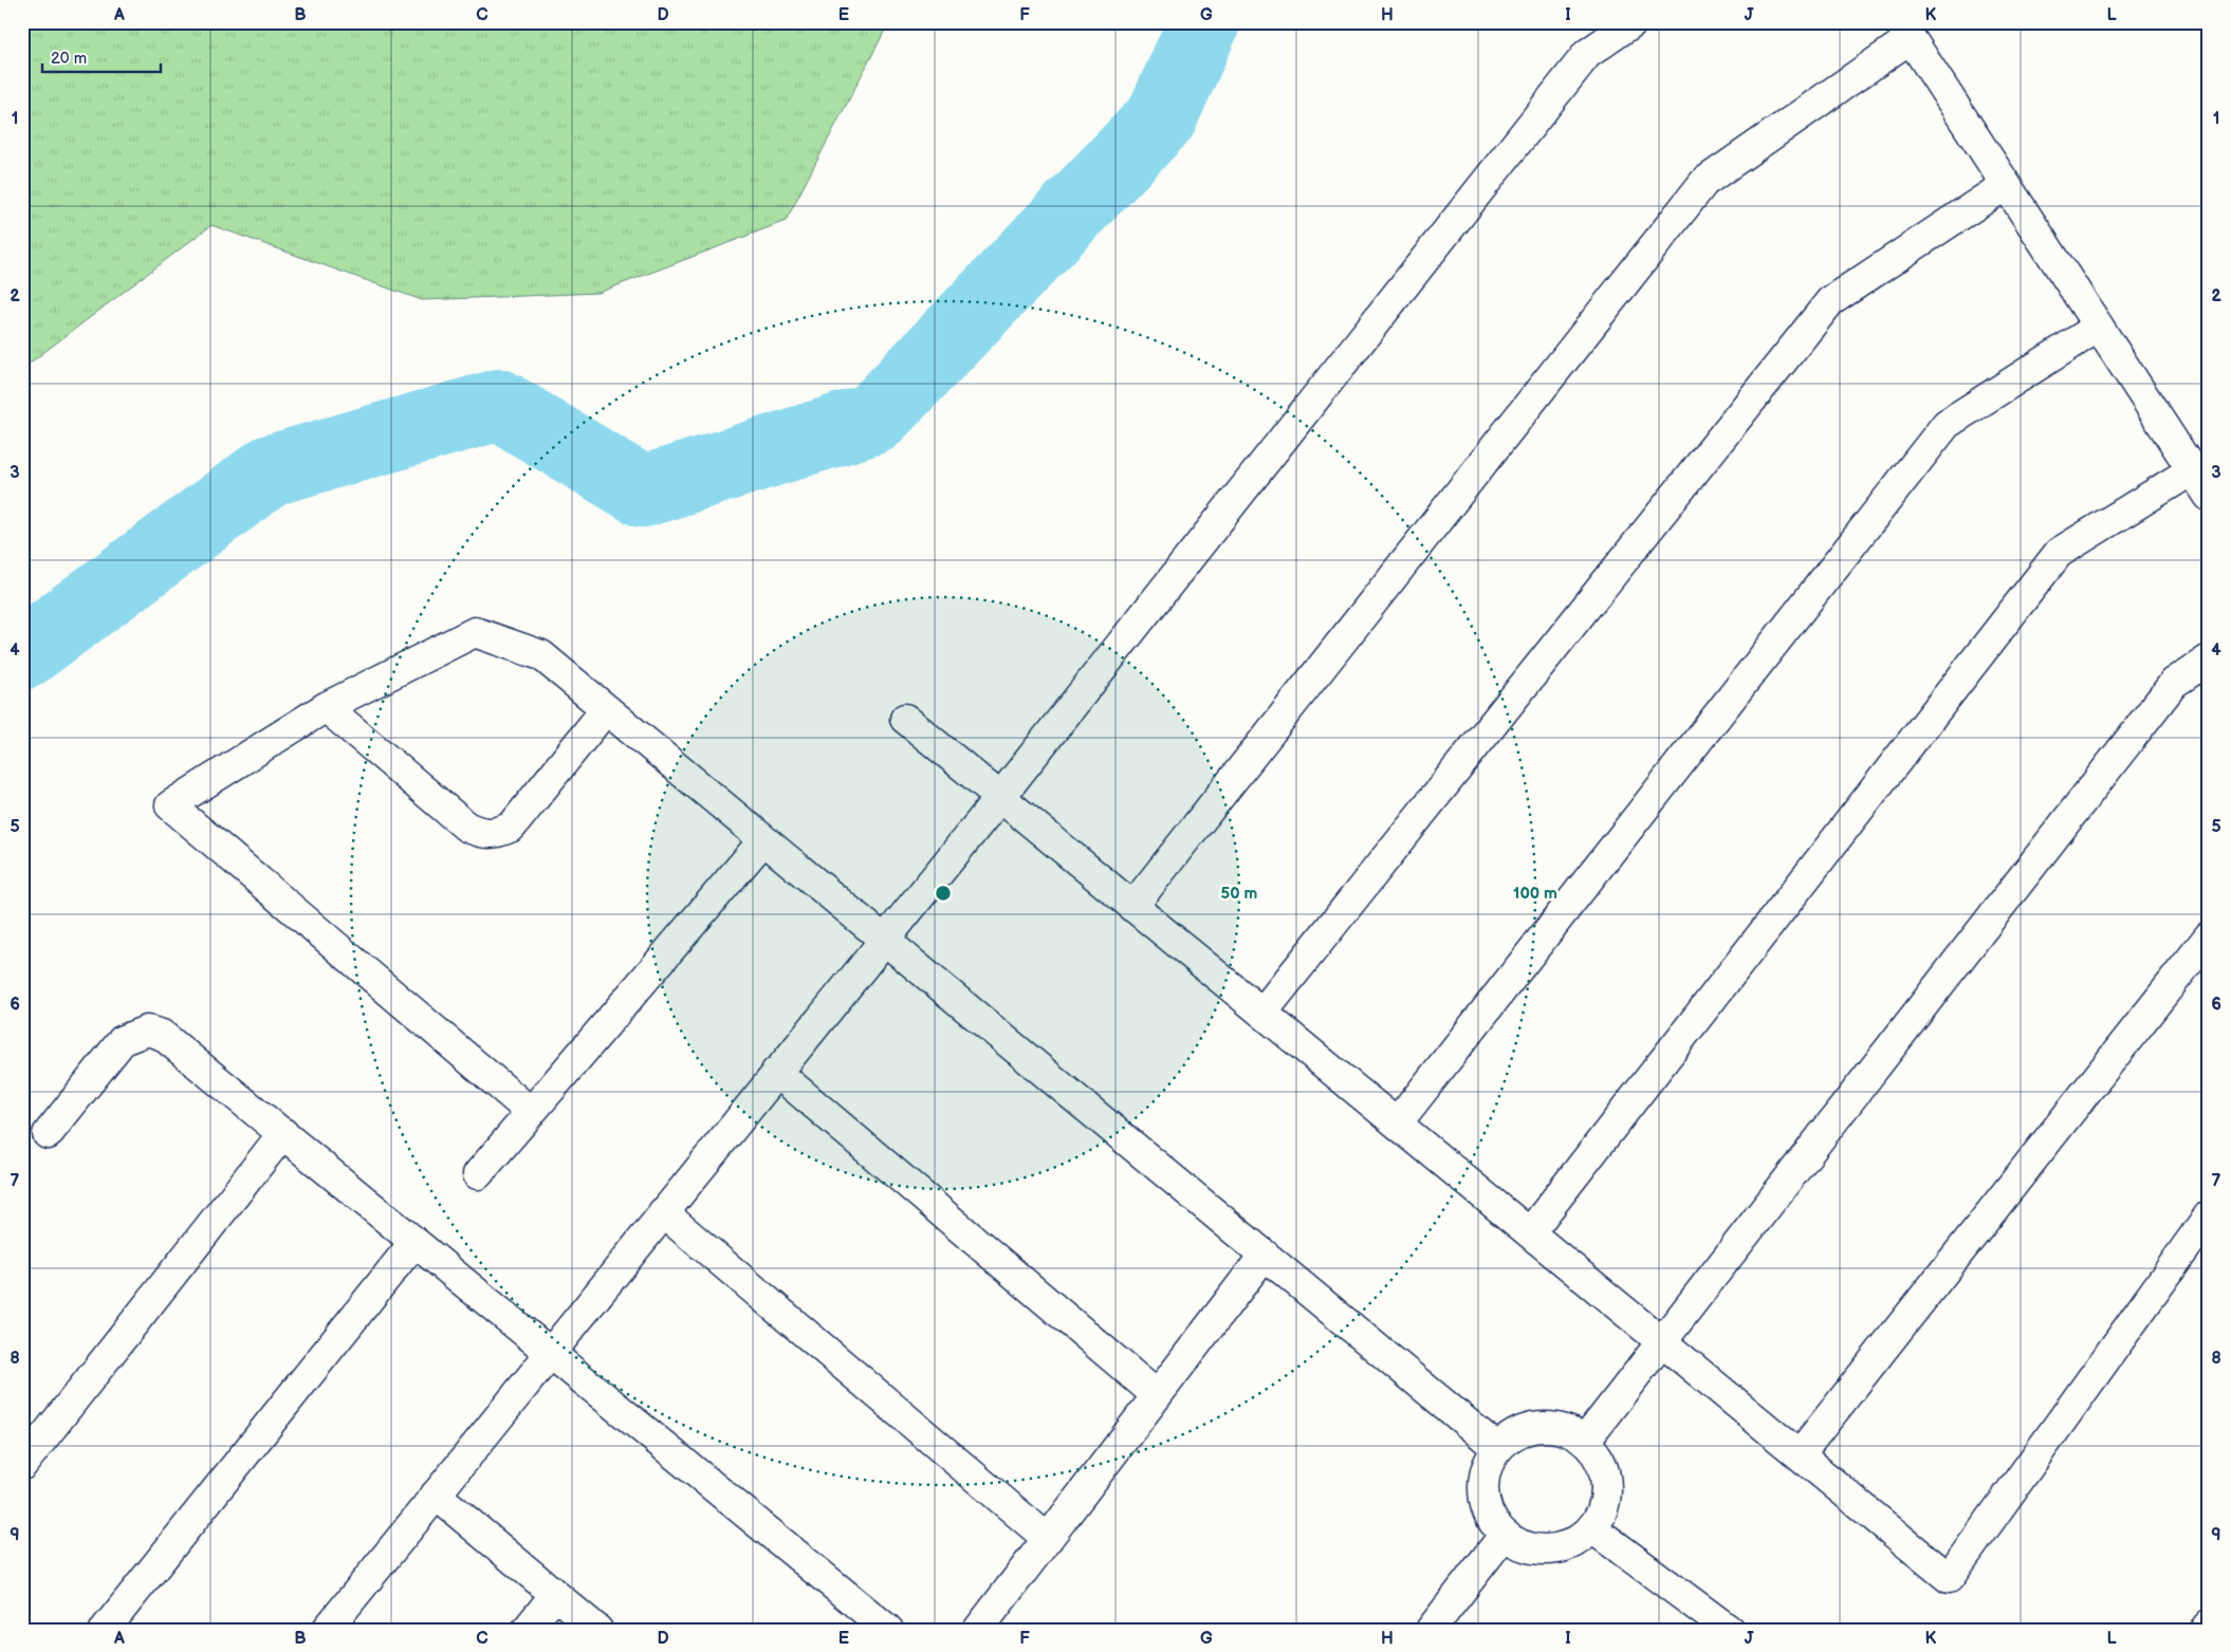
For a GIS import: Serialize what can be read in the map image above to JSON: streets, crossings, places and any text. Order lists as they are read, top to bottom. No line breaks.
{"scale_bar":"20 m","grid":{"columns":["A","B","C","D","E","F","G","H","I","J","K","L"],"rows":["1","2","3","4","5","6","7","8","9"]},"rings":["50 m","100 m"]}
